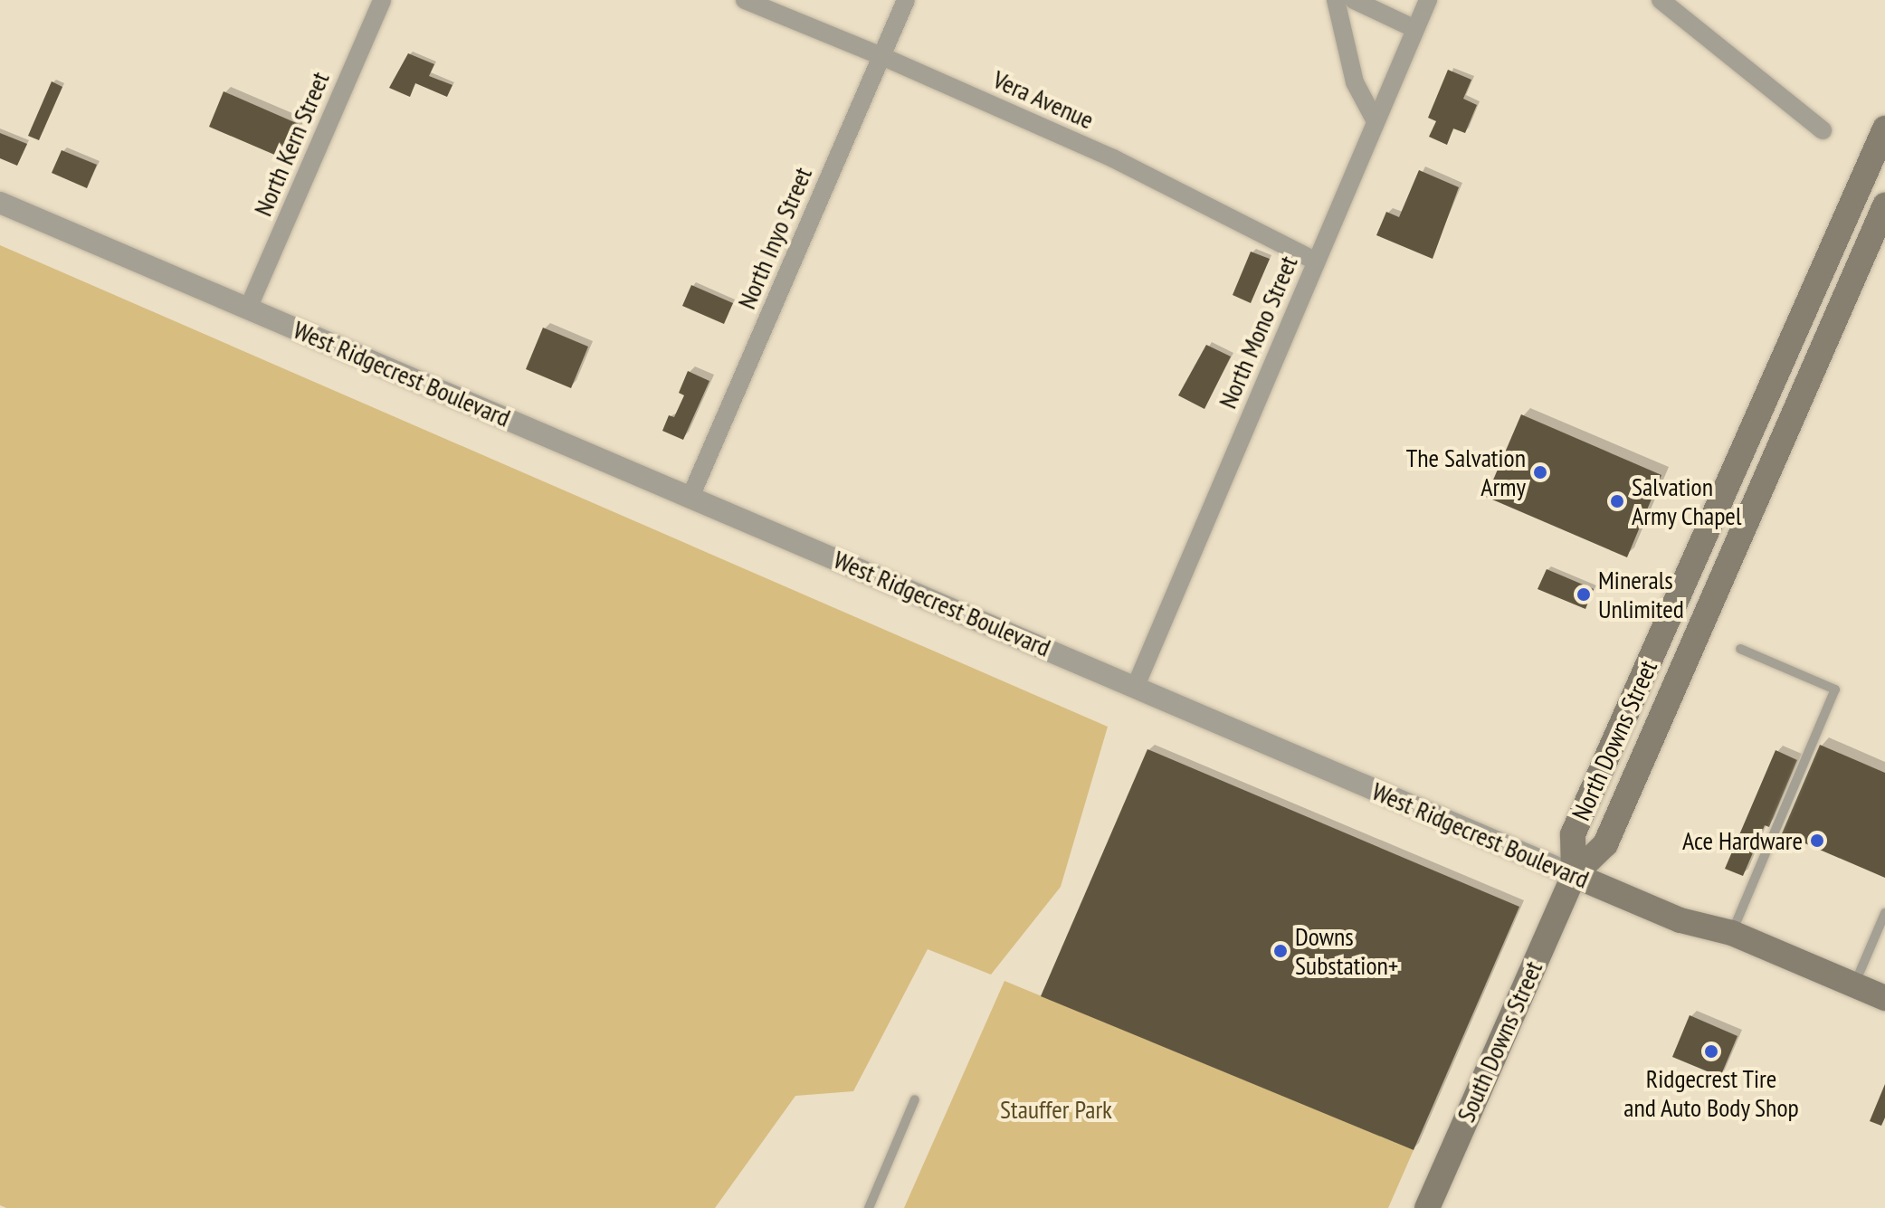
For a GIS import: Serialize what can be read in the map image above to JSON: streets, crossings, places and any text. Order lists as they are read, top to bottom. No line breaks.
{"streets":{"main road":["West Ridgecrest Boulevard","North Downs Street","South Downs Street"],"street":["Vera Avenue","North Kern Street","North Inyo Street","North Mono Street"]},"crossings":[["Vera Avenue","North Inyo Street"],["Vera Avenue","North Mono Street"],["North Kern Street","West Ridgecrest Boulevard"],["North Inyo Street","West Ridgecrest Boulevard"],["North Mono Street","West Ridgecrest Boulevard"],["West Ridgecrest Boulevard","North Downs Street"],["West Ridgecrest Boulevard","South Downs Street"],["North Downs Street","South Downs Street"]],"parks":["Stauffer Park"],"places":["The Salvation Army","Salvation Army Chapel","Minerals Unlimited","Ace Hardware","Downs Substation+","Ridgecrest Tire and Auto Body Shop"]}
